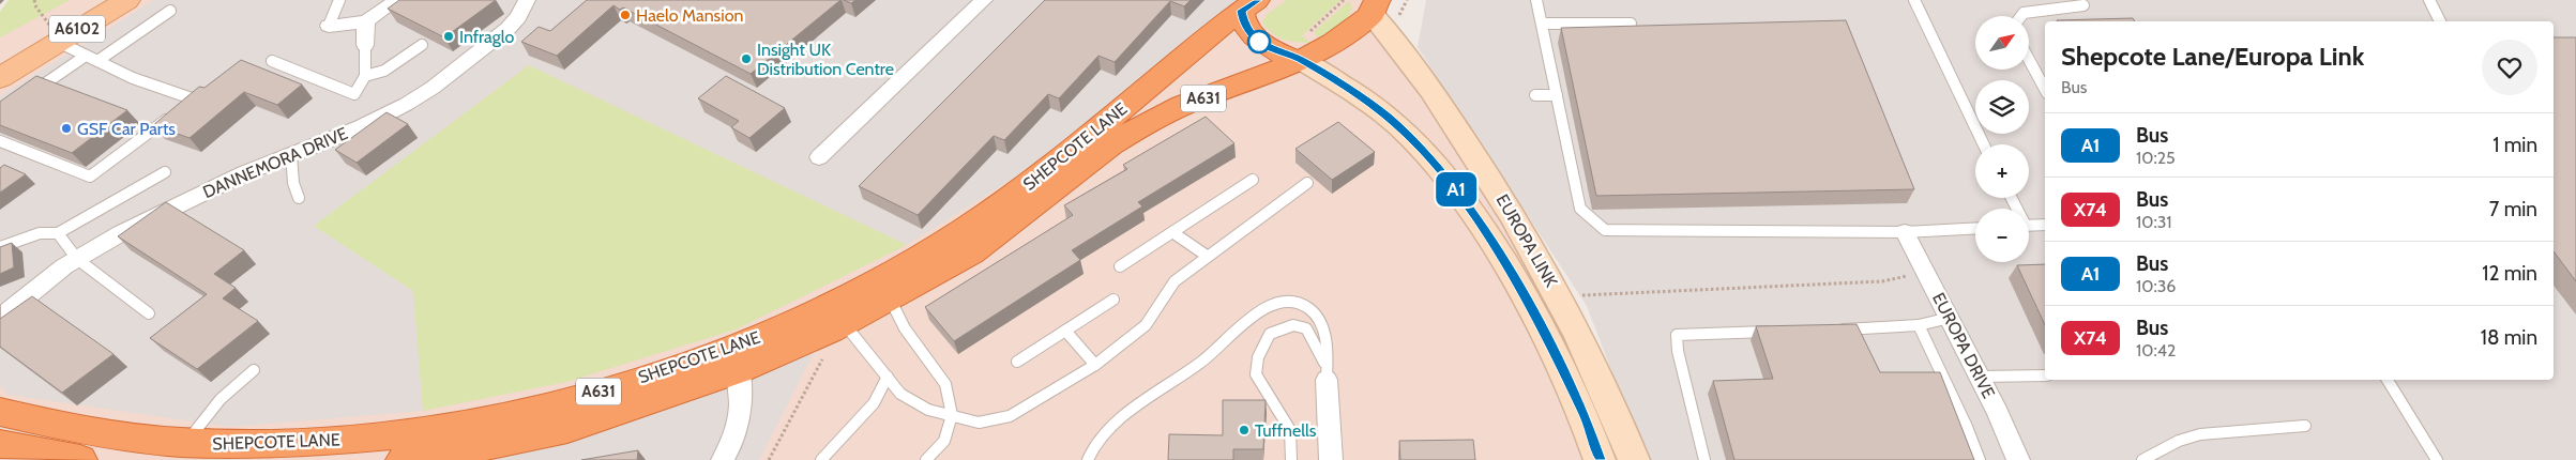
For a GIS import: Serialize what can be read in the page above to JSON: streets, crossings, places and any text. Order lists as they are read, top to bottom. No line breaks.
{"streets":{"highway":["A631","SHEPCOTE LANE"],"main road":["A6102"],"street":["DANNEMORA DRIVE","EUROPA LINK","EUROPA DRIVE"]},"crossings":[["SHEPCOTE LANE","EUROPA LINK"]],"places":["Haelo Mansion","Infraglo","Insight UK Distribution Centre","GSF Car Parts","Tuffnells"],"lines":["bus line A1"],"north":"top right","page":{"on_map":"A1","map_buttons":["+","−"],"heading":["Shepcote Lane/Europa Link","Bus"],"list":[{"mark":"A1","name":"Bus","note":"10:25","value":"1 min"},{"mark":"X74","name":"Bus","note":"10:31","value":"7 min"},{"mark":"A1","name":"Bus","note":"10:36","value":"12 min"},{"mark":"X74","name":"Bus","note":"10:42","value":"18 min"}]}}
